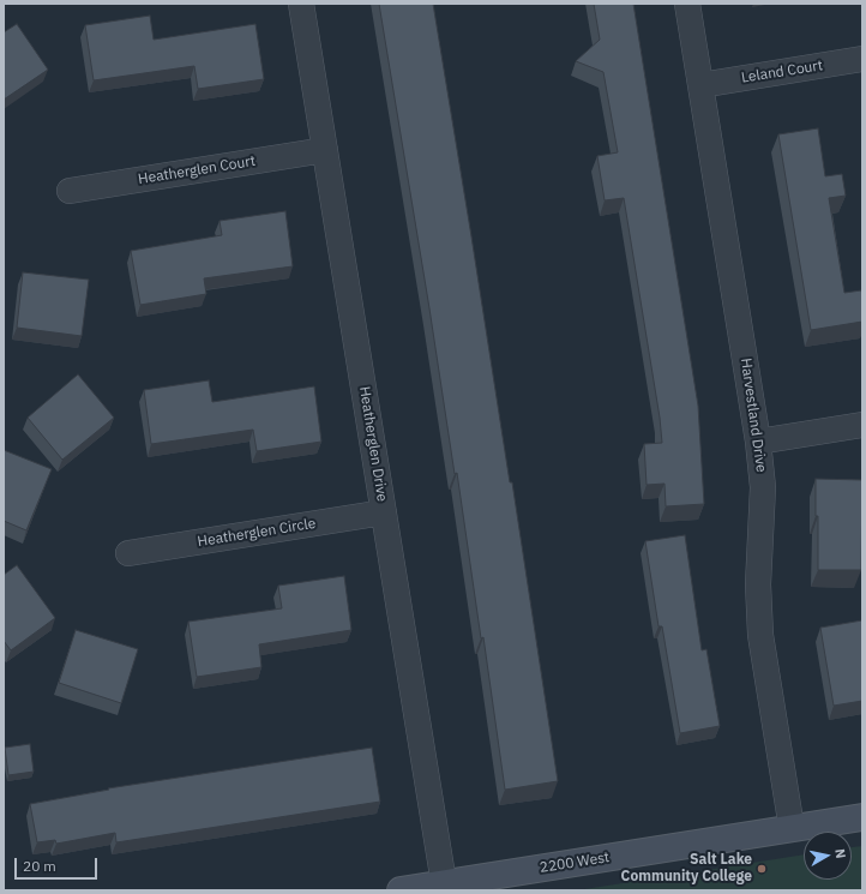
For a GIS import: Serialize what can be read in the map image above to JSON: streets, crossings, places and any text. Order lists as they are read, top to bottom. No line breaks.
{"streets":{"street":["Leland Court","Heatherglen Court","Harvestland Drive","Heatherglen Drive","Heatherglen Circle","2200 West"]},"crossings":[["Leland Court","Harvestland Drive"],["Heatherglen Court","Heatherglen Drive"],["Harvestland Drive","2200 West"],["Heatherglen Drive","Heatherglen Circle"],["Heatherglen Drive","2200 West"]],"places":["Salt Lake Community College"],"scale_bar":"20 m","north":"right"}
